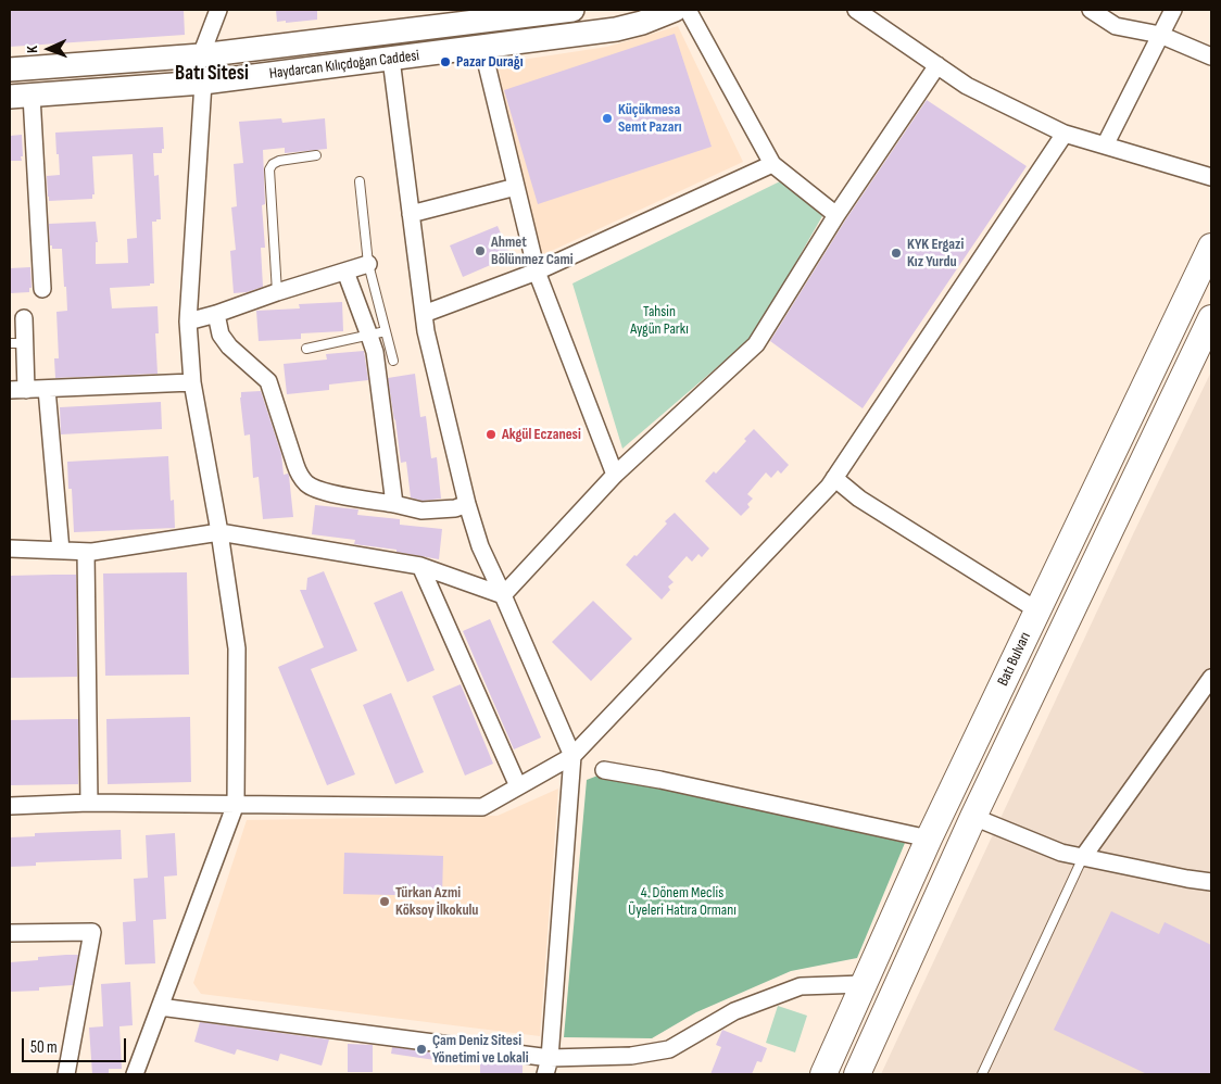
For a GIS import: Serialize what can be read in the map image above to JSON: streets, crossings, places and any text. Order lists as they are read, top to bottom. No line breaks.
{"streets":{"main road":["Haydarcan Kılıçdoğan Caddesi","Batı Bulvarı"]},"districts":["Batı Sitesi"],"parks":["Tahsin Aygün Parkı","4. Dönem Meclis Üyeleri Hatıra Ormanı"],"places":["Pazar Durağı","Küçükmesa Semt Pazarı","Ahmet Bölünmez Cami","KYK Ergazi Kız Yurdu","Akgül Eczanesi","Türkan Azmi Köksoy İlkokulu","Çam Deniz Sitesi Yönetimi ve Lokali"],"scale_bar":"50 m","north":"left"}
